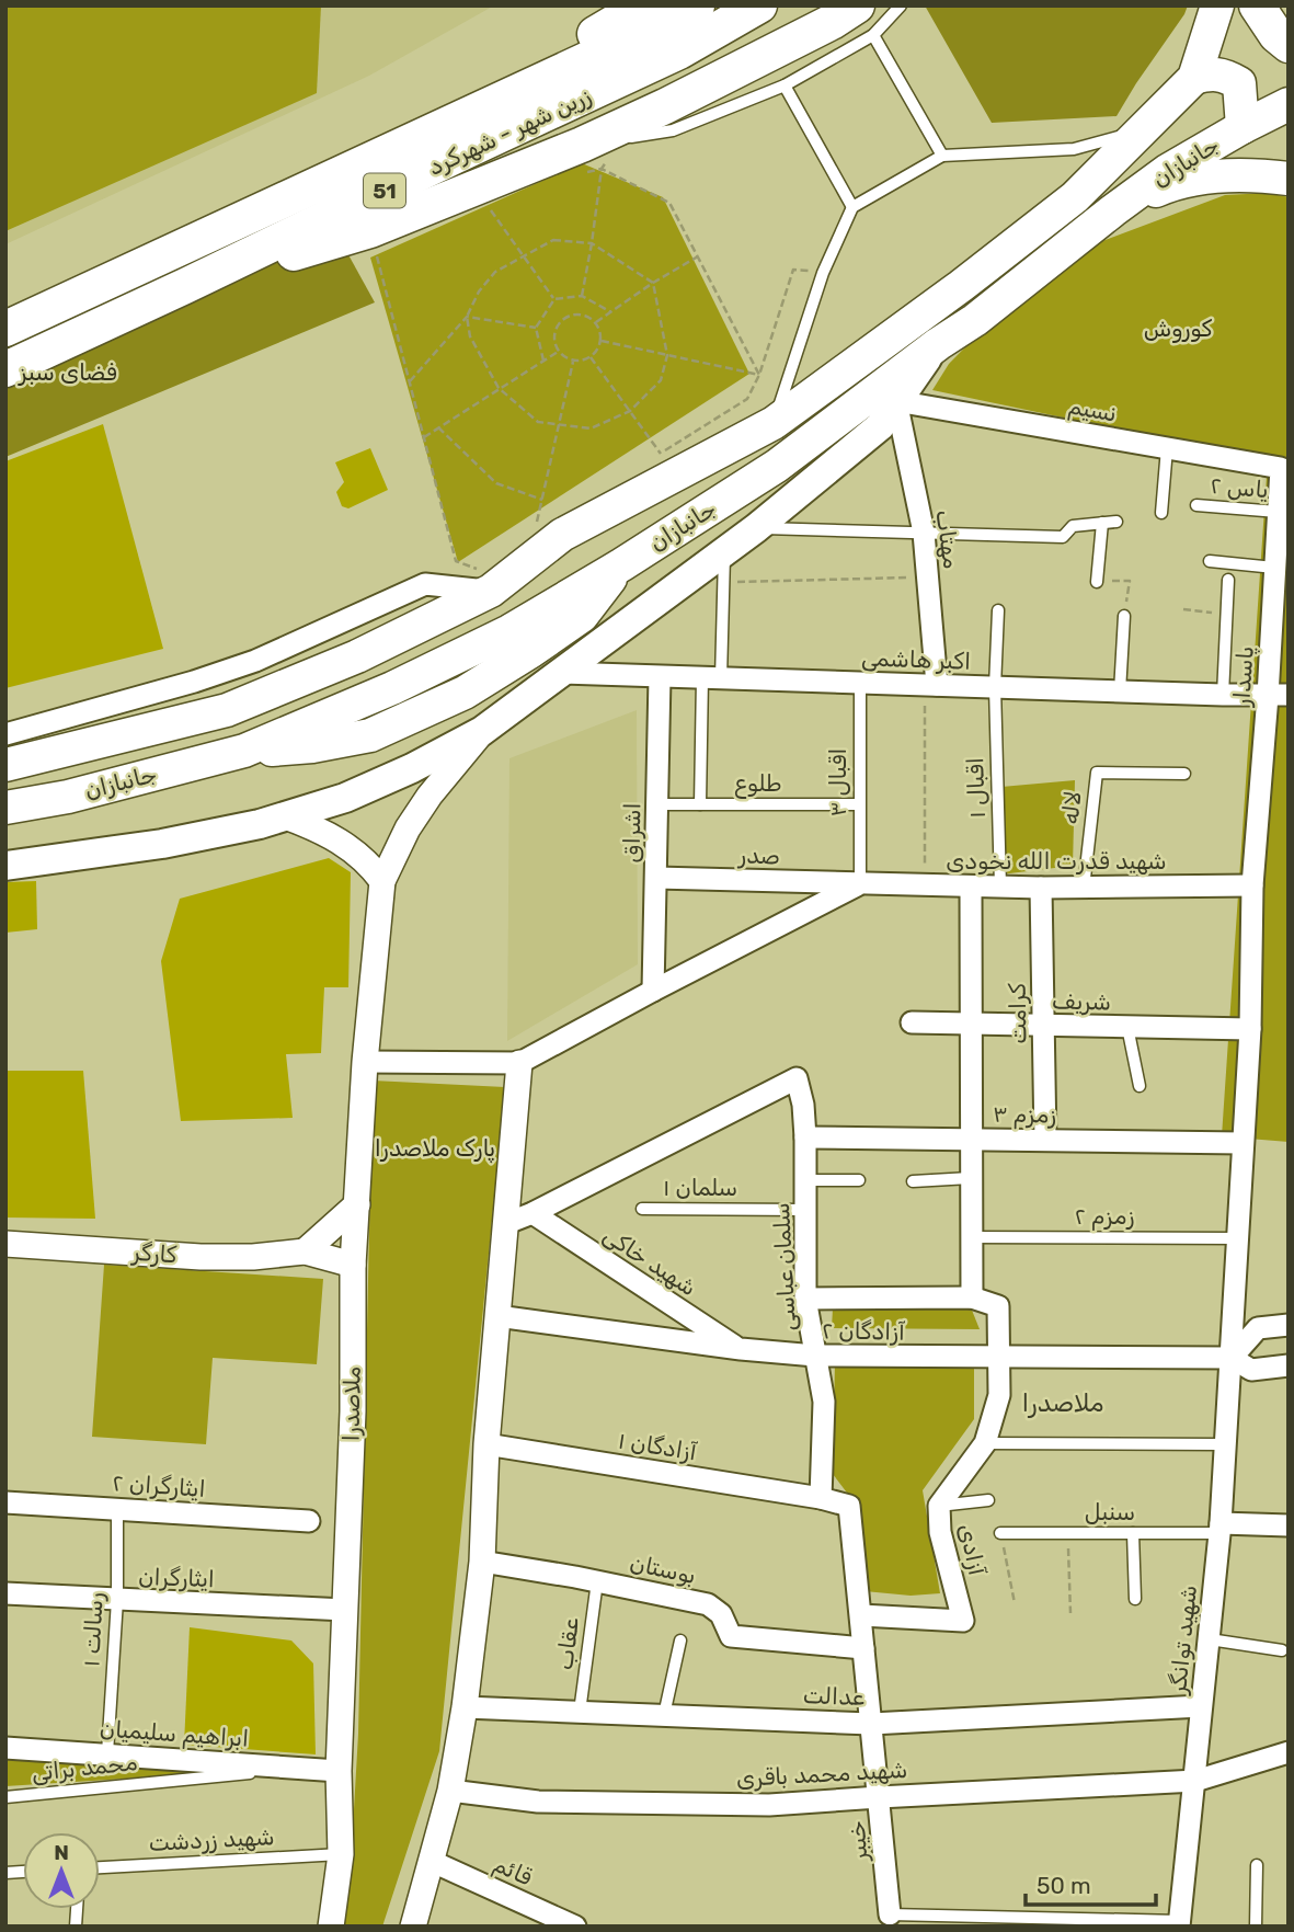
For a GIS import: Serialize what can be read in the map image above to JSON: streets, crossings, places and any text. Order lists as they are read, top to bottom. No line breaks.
{"streets":{"highway":["زرین شهر - شهرکرد","51"],"main road":["جانبازان"],"street":["نسیم","مهتاب","اکبر هاشمی","پاسدار","اشراق","صدر","شهید قدرت الله نخودی","شریف","کرامت","زمزم ۳","کارگر","شهید خاکی","سلمان عباسی","آزادگان ۲","ملاصدرا","آزادگان ۱","ایثارگران ۲","آزادی","بوستان","ایثارگران","شهید توانگر","عدالت","ابراهیم سلیمیان","شهید محمد باقری","خیبر","قائم"],"lane":["یاس ۲","اقبال ۳","طلوع","اقبال ۱","لاله","سلمان ۱","زمزم ۲","سنبل","رسالت ۱","عقاب","محمد براتی","شهید زردشت"]},"crossings":[["زرین شهر - شهرکرد","51"],["نسیم","مهتاب"],["نسیم","پاسدار"],["یاس ۲","پاسدار"],["مهتاب","اکبر هاشمی"],["اکبر هاشمی","پاسدار"],["اکبر هاشمی","اقبال ۳"],["اکبر هاشمی","اقبال ۱"],["اکبر هاشمی","اشراق"],["پاسدار","شهید قدرت الله نخودی"],["پاسدار","شریف"],["پاسدار","زمزم ۳"],["پاسدار","شهید توانگر"],["اقبال ۳","طلوع"],["اقبال ۳","صدر"],["اقبال ۳","شهید قدرت الله نخودی"],["طلوع","اشراق"],["اقبال ۱","شهید قدرت الله نخودی"],["لاله","شهید قدرت الله نخودی"],["اشراق","صدر"],["صدر","شهید قدرت الله نخودی"],["شهید قدرت الله نخودی","کرامت"],["شریف","کرامت"],["کرامت","زمزم ۳"],["زمزم ۳","سلمان عباسی"],["زمزم ۳","شهید توانگر"],["سلمان ۱","سلمان عباسی"],["زمزم ۲","شهید توانگر"],["کارگر","ملاصدرا"],["شهید خاکی","سلمان عباسی"],["شهید خاکی","آزادگان ۲"],["سلمان عباسی","آزادگان ۲"],["سلمان عباسی","آزادگان ۱"],["سلمان عباسی","خیبر"],["آزادگان ۲","آزادی"],["آزادگان ۲","شهید توانگر"],["ملاصدرا","ایثارگران"],["ملاصدرا","ابراهیم سلیمیان"],["ملاصدرا","شهید زردشت"],["آزادگان ۱","خیبر"],["ایثارگران ۲","رسالت ۱"],["سنبل","شهید توانگر"],["آزادی","خیبر"],["بوستان","عقاب"],["بوستان","خیبر"],["ایثارگران","رسالت ۱"],["رسالت ۱","ابراهیم سلیمیان"],["شهید توانگر","عدالت"],["شهید توانگر","شهید محمد باقری"],["شهید توانگر","خیبر"],["عقاب","عدالت"],["عدالت","خیبر"],["ابراهیم سلیمیان","محمد براتی"],["شهید محمد باقری","خیبر"]],"districts":["ملاصدرا"],"parks":["کوروش","فضای سبز","پارک ملاصدرا"],"scale_bar":"50 m","north":"top"}
